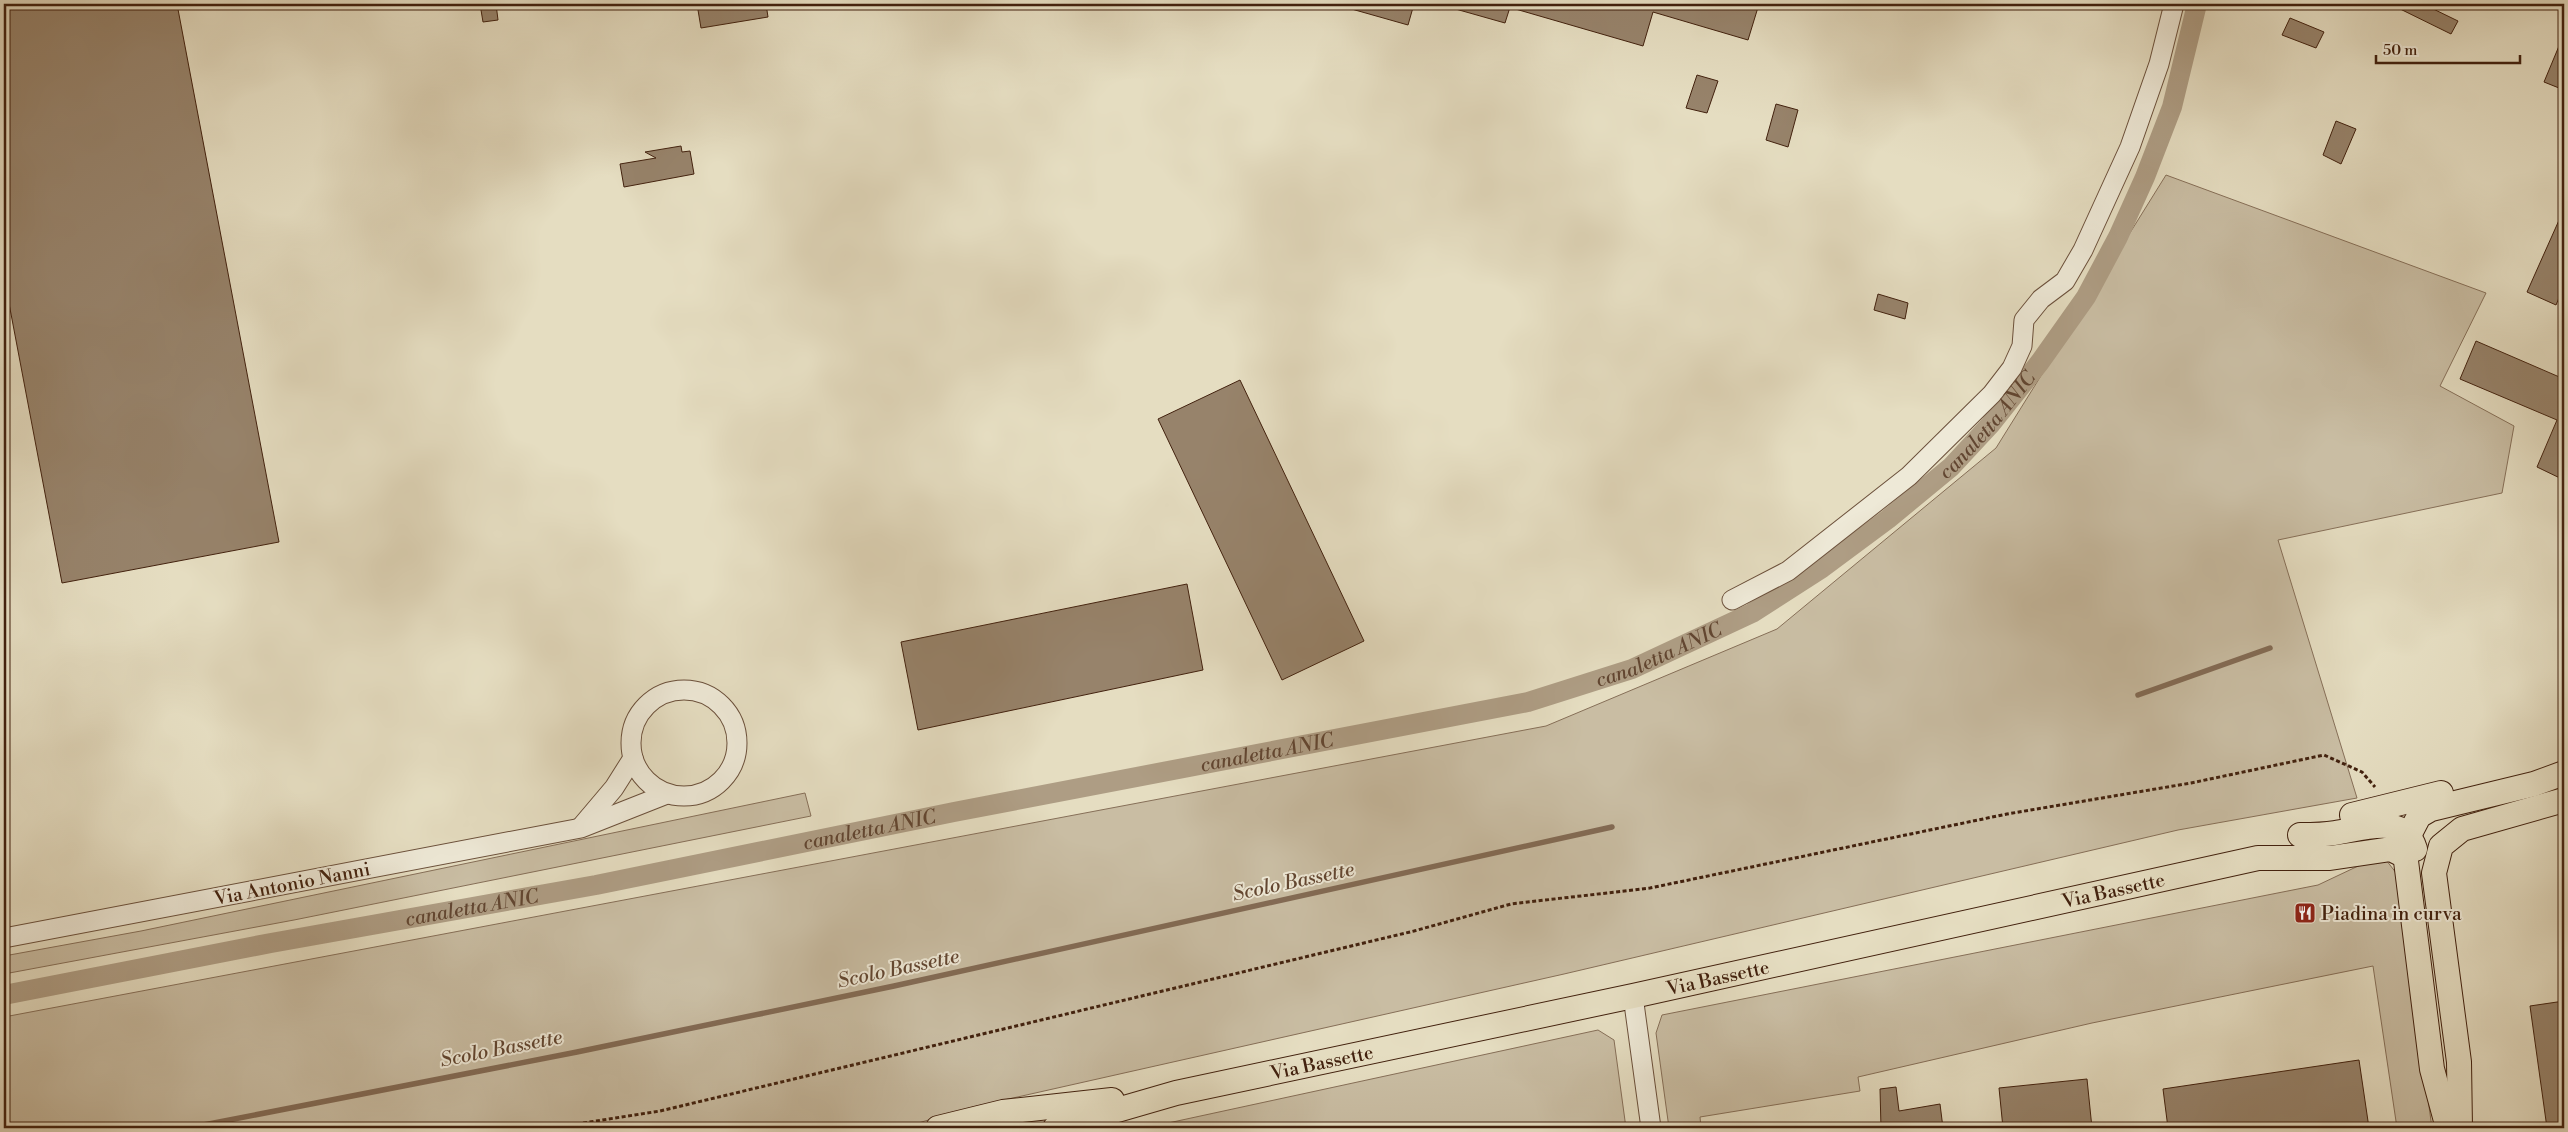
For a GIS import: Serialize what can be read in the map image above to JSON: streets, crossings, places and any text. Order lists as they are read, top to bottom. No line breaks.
{"streets":{"main road":["Via Bassette"],"street":["Via Antonio Nanni"]},"water":["canaletta ANIC","Scolo Bassette"],"places":{"restaurant":["Piadina in curva"]},"scale_bar":"50 m"}
